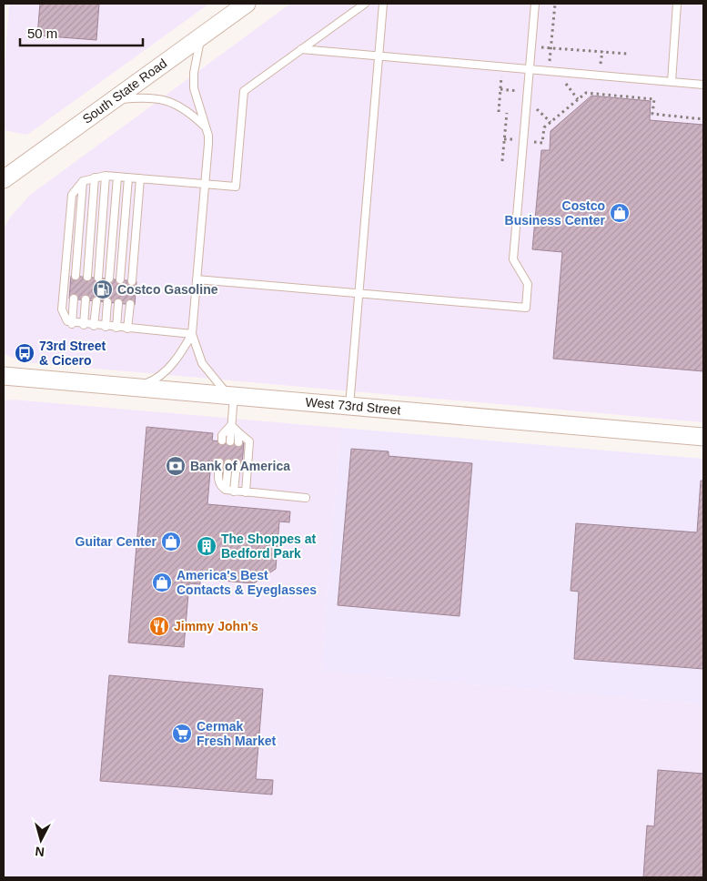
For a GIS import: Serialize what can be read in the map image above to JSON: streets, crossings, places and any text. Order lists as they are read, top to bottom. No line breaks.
{"streets":{"street":["South State Road","West 73rd Street"]},"places":{"shop":["Costco Business Center","Guitar Center","America's Best Contacts & Eyeglasses"],"fuel station":["Costco Gasoline"],"bus stop":["73rd Street & Cicero"],"bank":["Bank of America"],"building":["The Shoppes at Bedford Park"],"restaurant":["Jimmy John's"],"supermarket":["Cermak Fresh Market"]},"scale_bar":"50 m","north":"bottom"}
